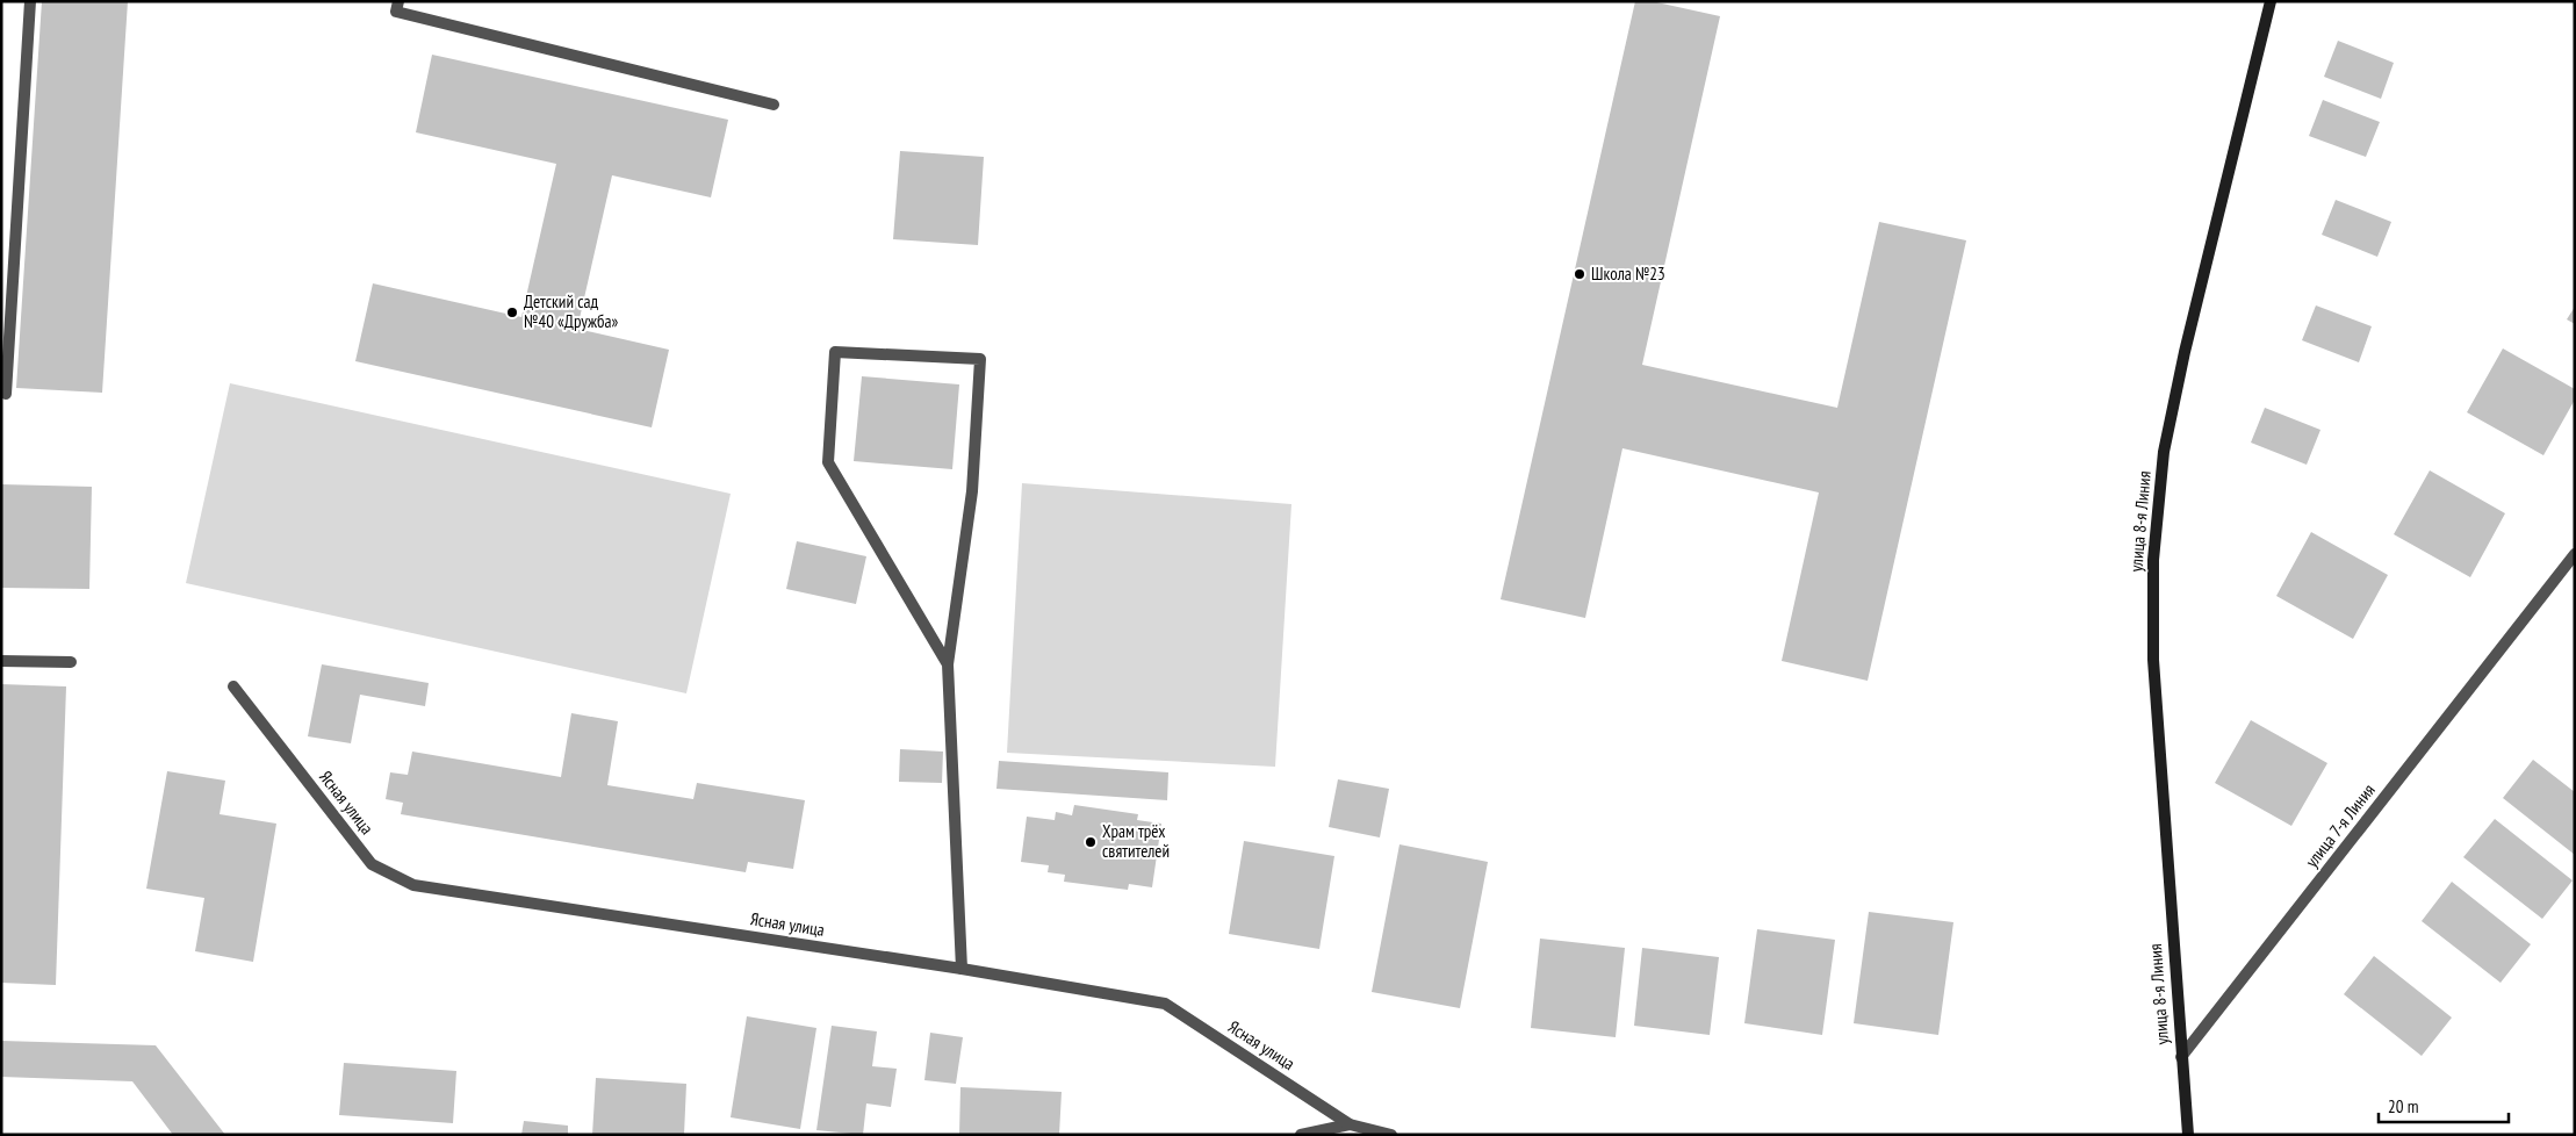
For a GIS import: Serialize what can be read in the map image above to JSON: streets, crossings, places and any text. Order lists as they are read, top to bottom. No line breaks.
{"streets":{"street":["улица 8-я Линия","Ясная улица","улица 7-я Линия"]},"crossings":[["улица 8-я Линия","улица 7-я Линия"]],"places":["Школа №23","Детский сад №40 «Дружба»","Храм трёх святителей"],"scale_bar":"20 m"}
